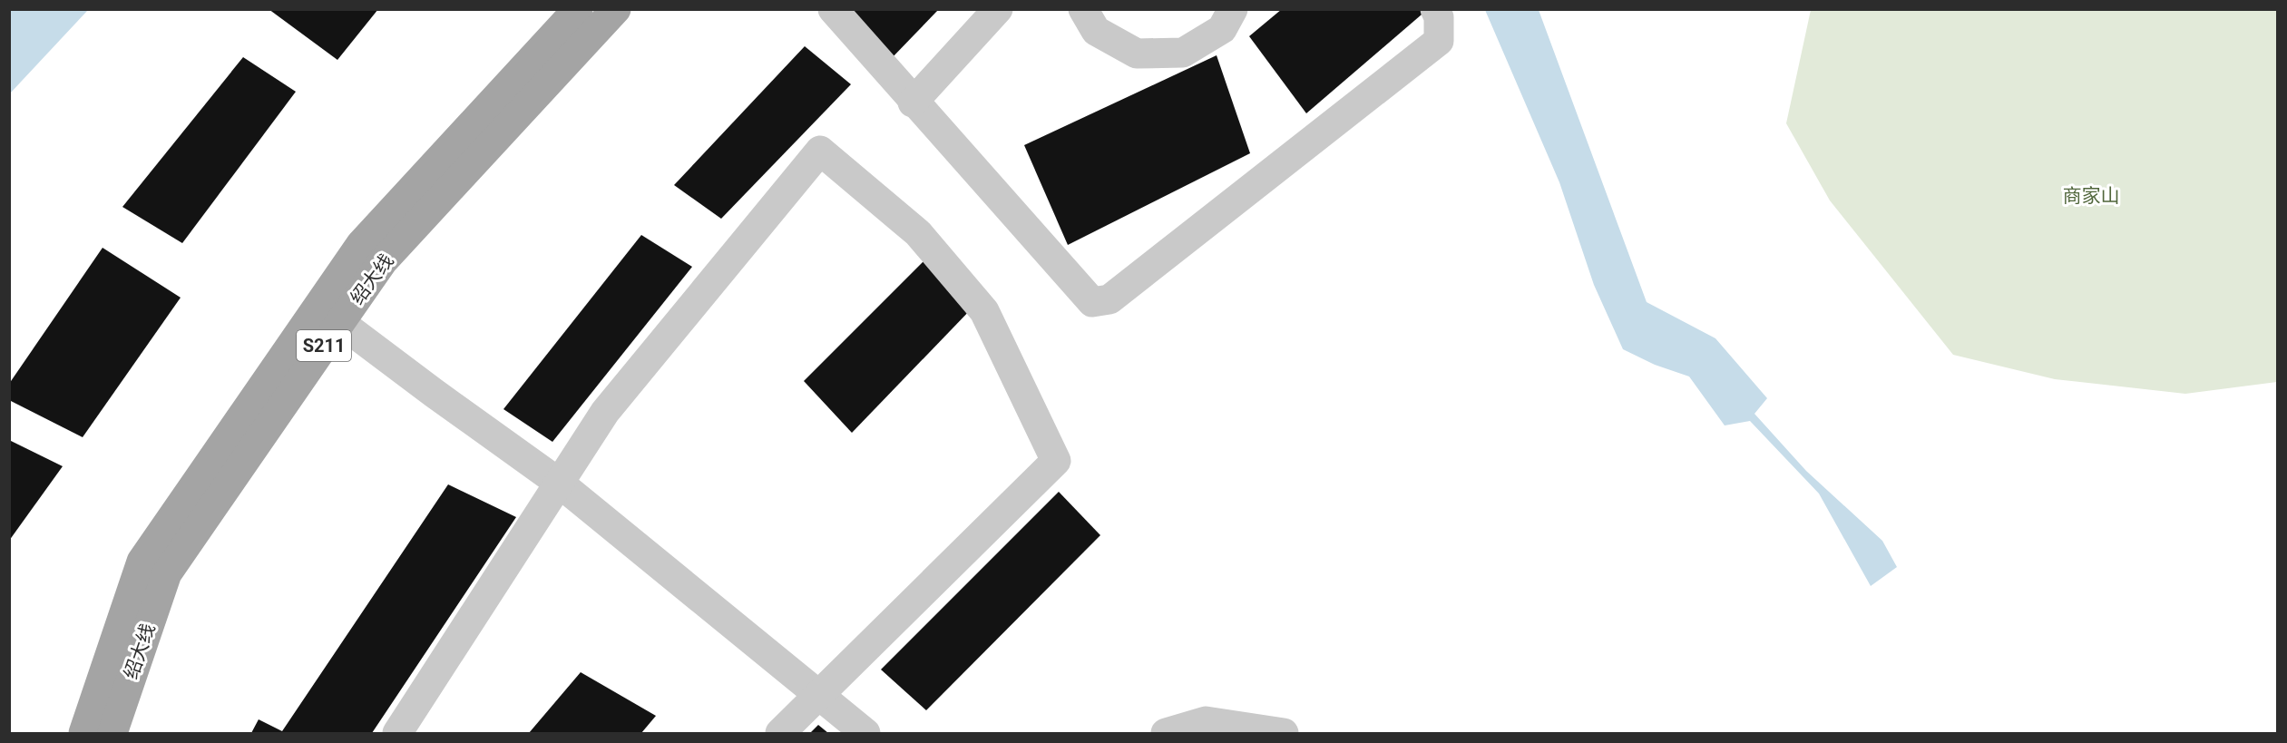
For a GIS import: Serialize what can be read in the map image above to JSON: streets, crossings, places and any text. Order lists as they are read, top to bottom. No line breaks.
{"streets":{"main road":["绍大线","S211"]},"parks":["商家山"]}
